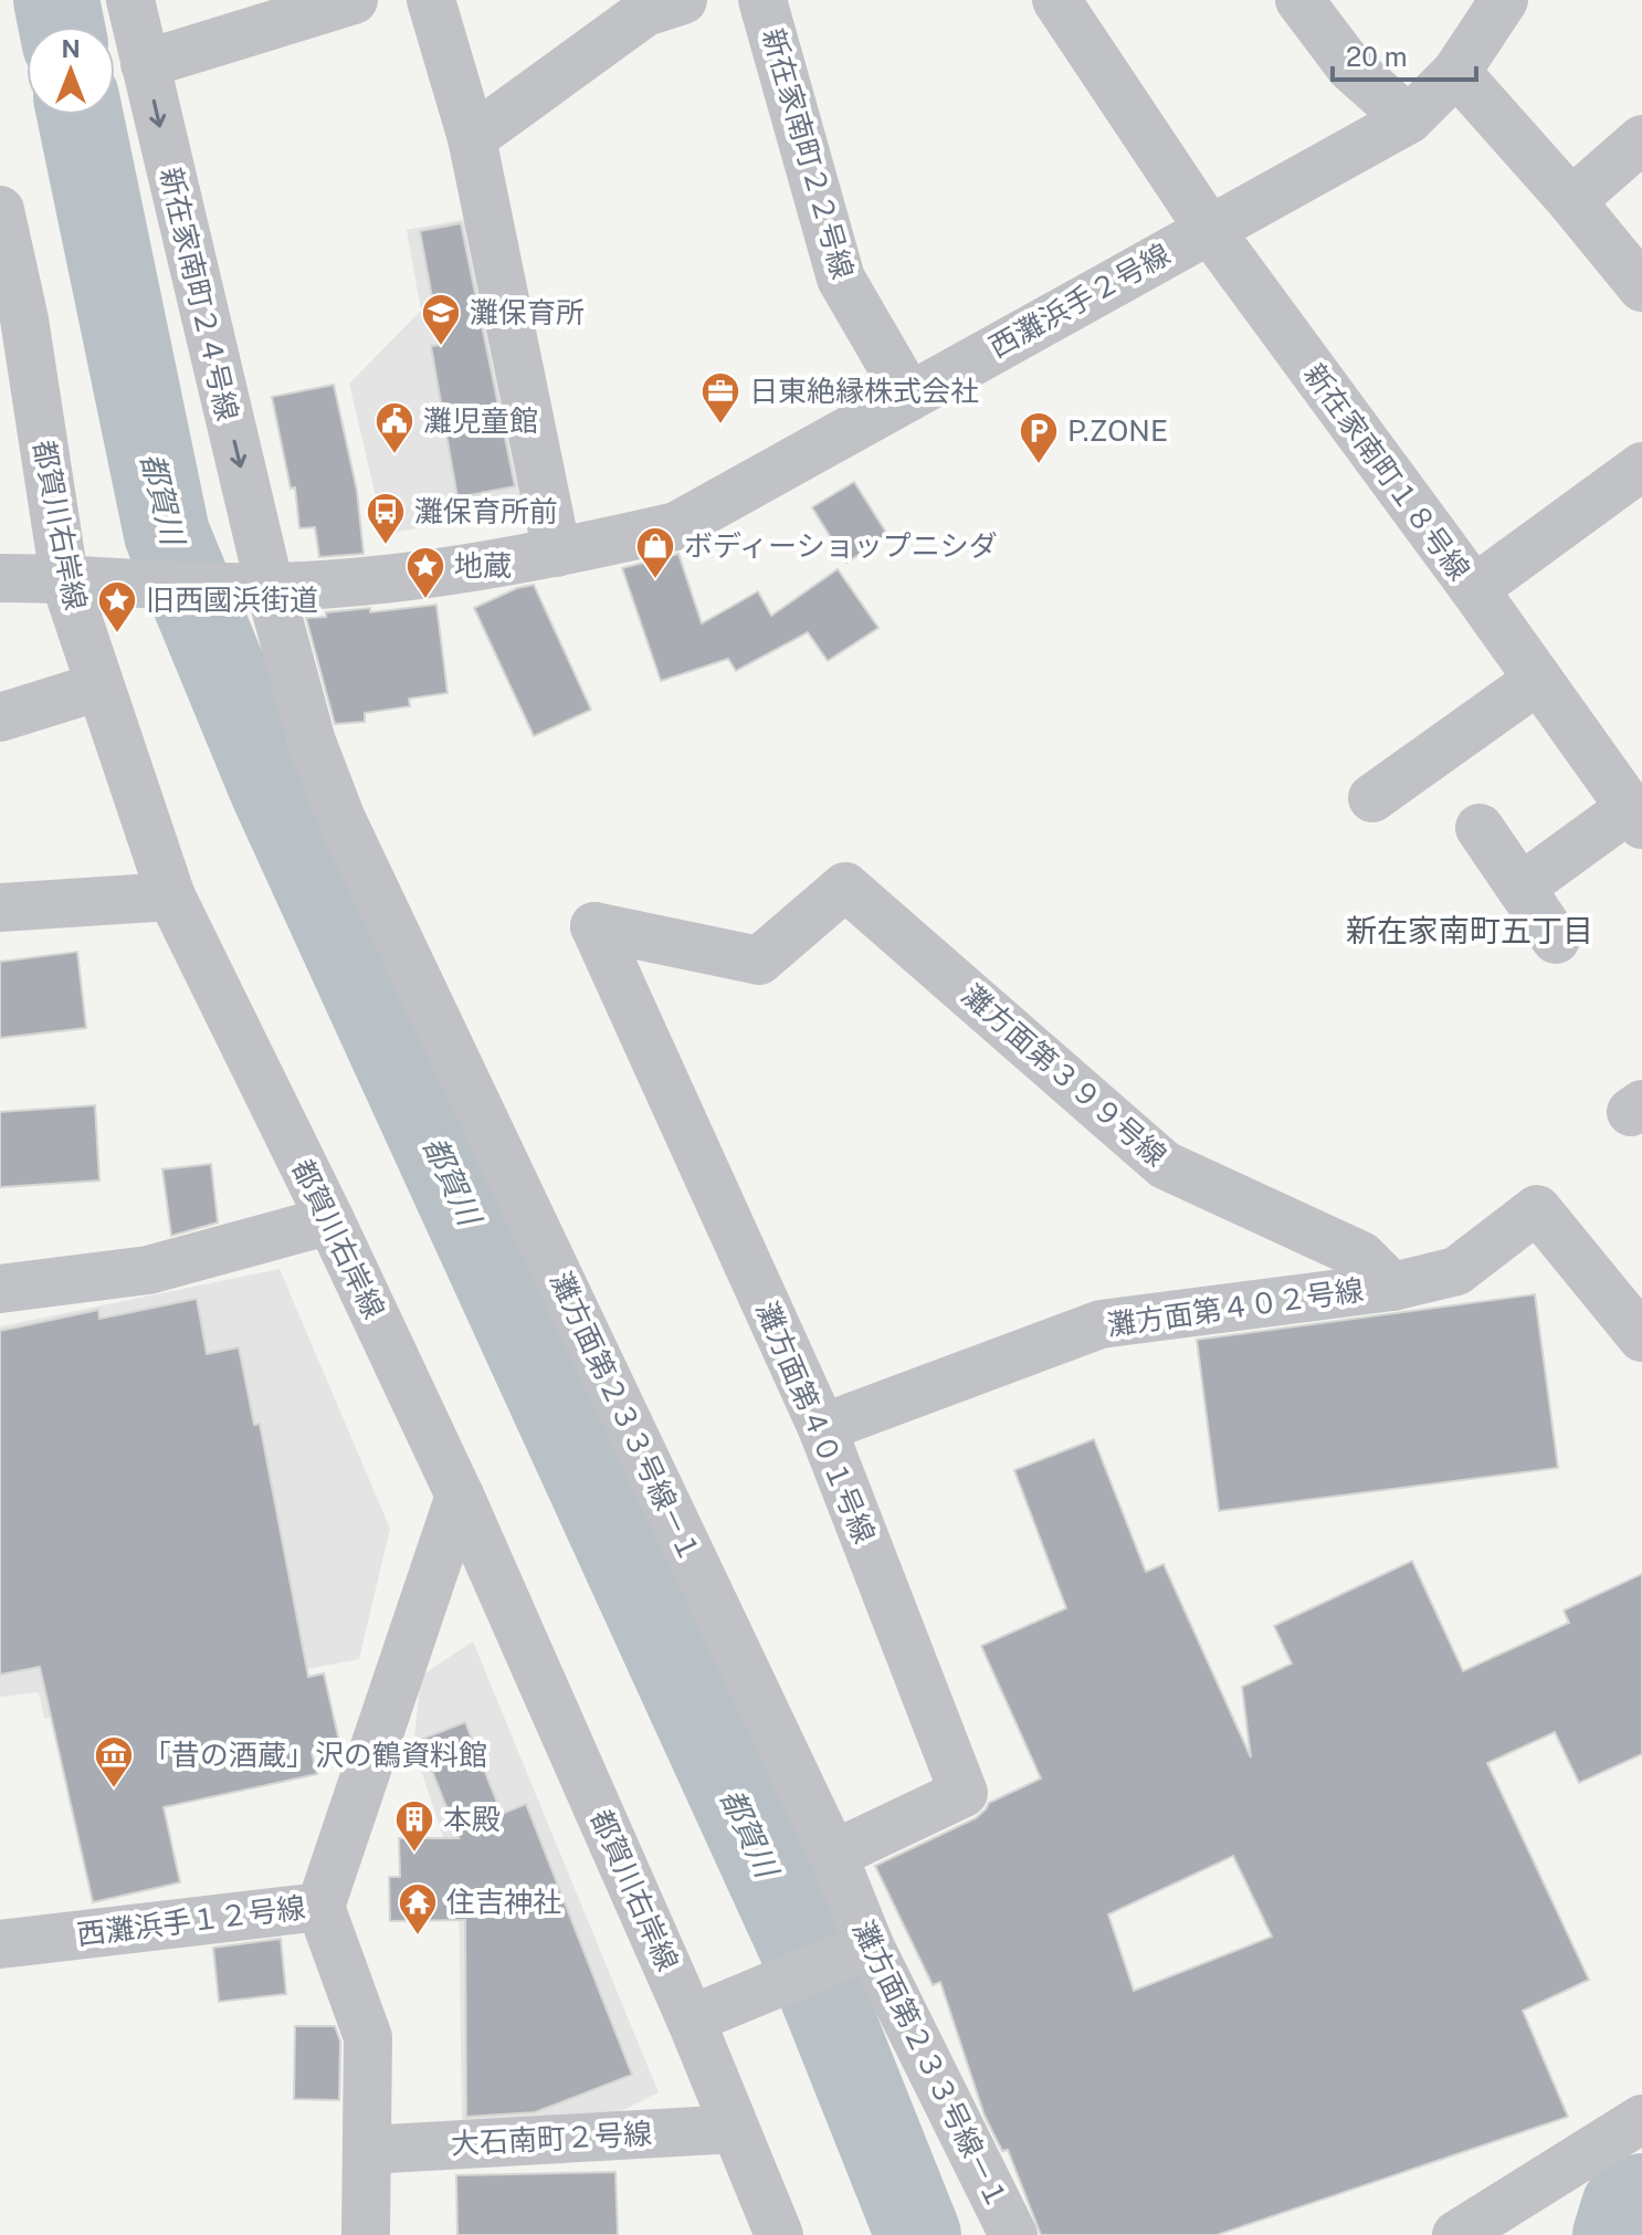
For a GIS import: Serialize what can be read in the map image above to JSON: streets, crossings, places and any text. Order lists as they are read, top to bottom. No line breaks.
{"streets":{"street":["新在家南町２２号線","新在家南町２４号線","西灘浜手２号線","新在家南町１８号線","都賀川右岸線","灘方面第３９９号線","灘方面第４０２号線","灘方面第２３３号線－１","灘方面第４０１号線","西灘浜手１２号線","大石南町２号線"]},"crossings":[["新在家南町２２号線","西灘浜手２号線"],["新在家南町２４号線","西灘浜手２号線"],["新在家南町２４号線","灘方面第２３３号線－１"],["西灘浜手２号線","新在家南町１８号線"],["西灘浜手２号線","都賀川右岸線"],["西灘浜手２号線","灘方面第２３３号線－１"],["都賀川右岸線","西灘浜手１２号線"],["都賀川右岸線","大石南町２号線"],["灘方面第３９９号線","灘方面第４０２号線"],["灘方面第３９９号線","灘方面第４０１号線"],["灘方面第４０２号線","灘方面第４０１号線"],["灘方面第２３３号線－１","灘方面第４０１号線"]],"districts":["新在家南町五丁目"],"water":["都賀川"],"places":{"school or university":["灘保育所"],"office":["日東絶縁株式会社"],"public building":["灘児童館"],"parking":["P.ZONE"],"bus stop":["灘保育所前"],"shop":["ボディーショップニシダ"],"place":["地蔵","旧西國浜街道"],"museum":["「昔の酒蔵」沢の鶴資料館"],"building":["本殿"],"temple":["住吉神社"]},"scale_bar":"20 m","north":"top"}
